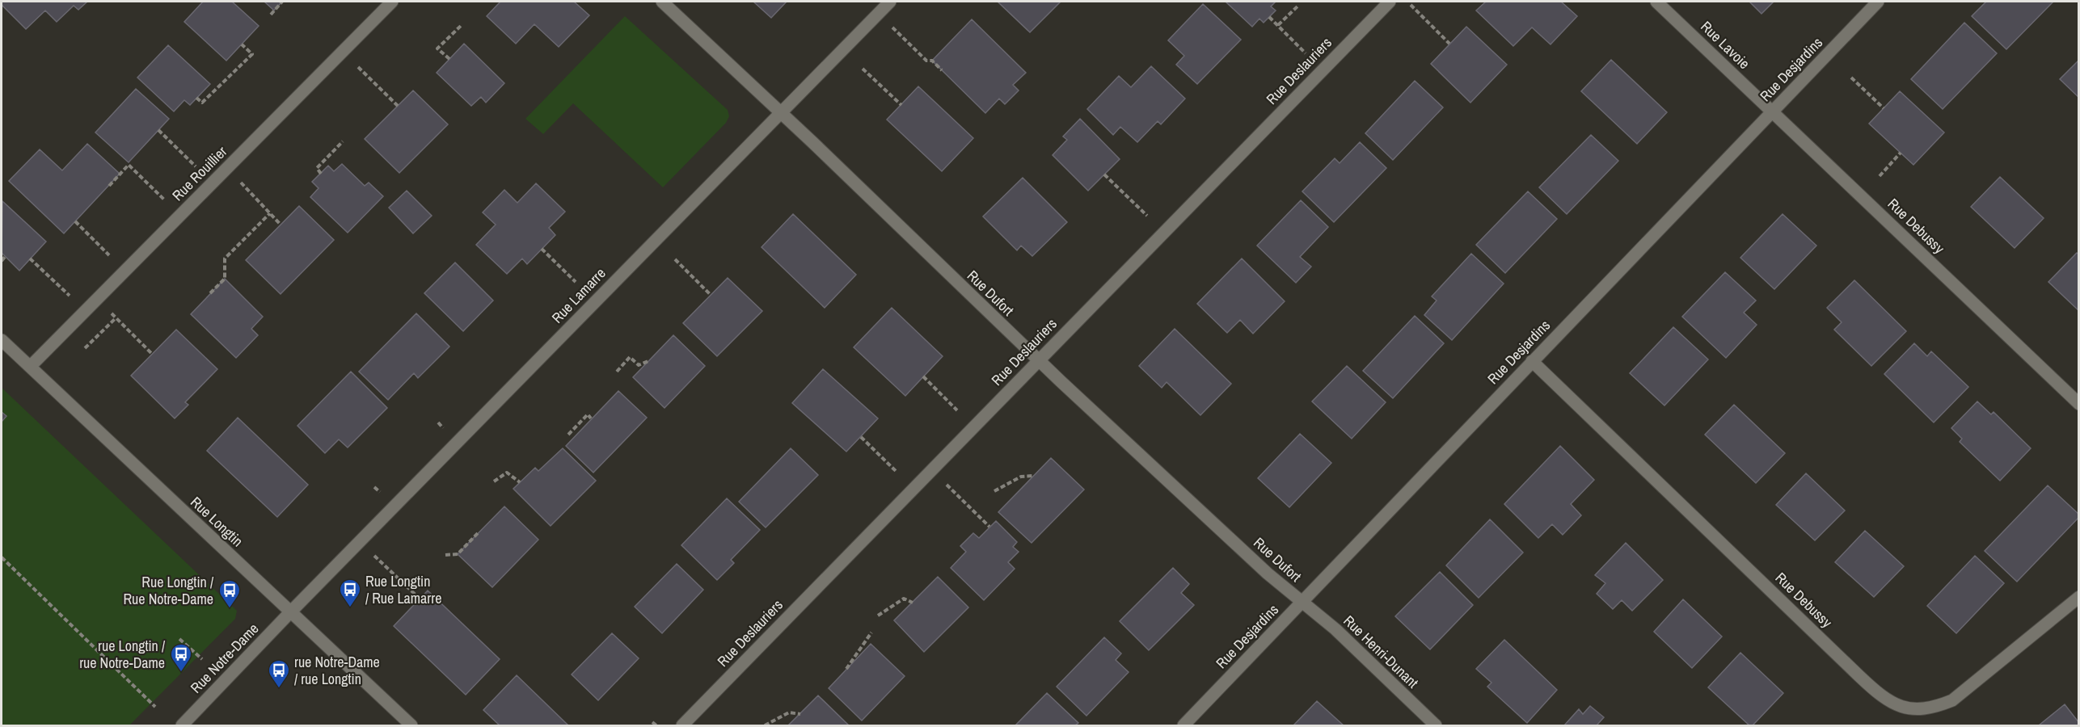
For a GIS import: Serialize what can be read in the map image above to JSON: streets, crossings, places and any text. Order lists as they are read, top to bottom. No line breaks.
{"streets":{"street":["Rue Lavoie","Rue Desjardins","Rue Deslauriers","Rue Rouillier","Rue Debussy","Rue Dufort","Rue Lamarre","Rue Longtin","Rue Henri-Dunant","Rue Notre-Dame"]},"crossings":[["Rue Lavoie","Rue Desjardins"],["Rue Lavoie","Rue Debussy"],["Rue Desjardins","Rue Debussy"],["Rue Desjardins","Rue Dufort"],["Rue Desjardins","Rue Henri-Dunant"],["Rue Deslauriers","Rue Dufort"],["Rue Rouillier","Rue Longtin"],["Rue Dufort","Rue Lamarre"],["Rue Dufort","Rue Henri-Dunant"],["Rue Lamarre","Rue Longtin"],["Rue Lamarre","Rue Notre-Dame"],["Rue Longtin","Rue Notre-Dame"]],"places":{"bus stop":["Rue Longtin / Rue Lamarre","Rue Longtin / Rue Notre-Dame","rue Longtin / rue Notre-Dame","rue Notre-Dame / rue Longtin"]}}
